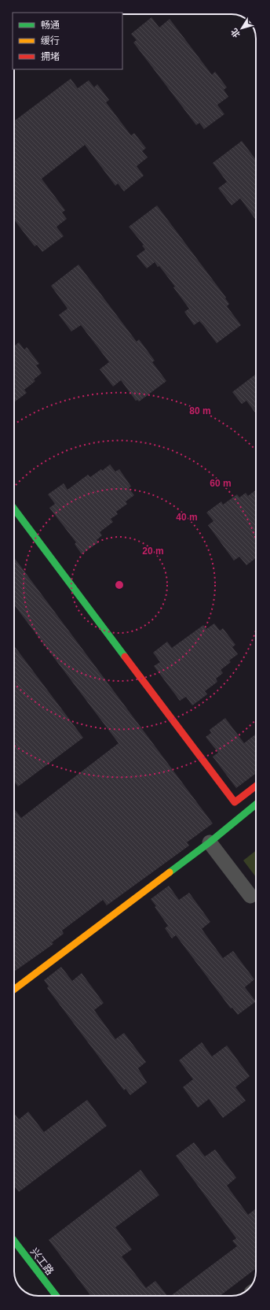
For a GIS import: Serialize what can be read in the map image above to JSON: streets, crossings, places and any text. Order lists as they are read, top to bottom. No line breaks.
{"streets":{"street":["兴工路"]},"legend":["畅通","缓行","拥堵"],"north":"bottom left","rings":["80 m","60 m","40 m","20 m"]}
